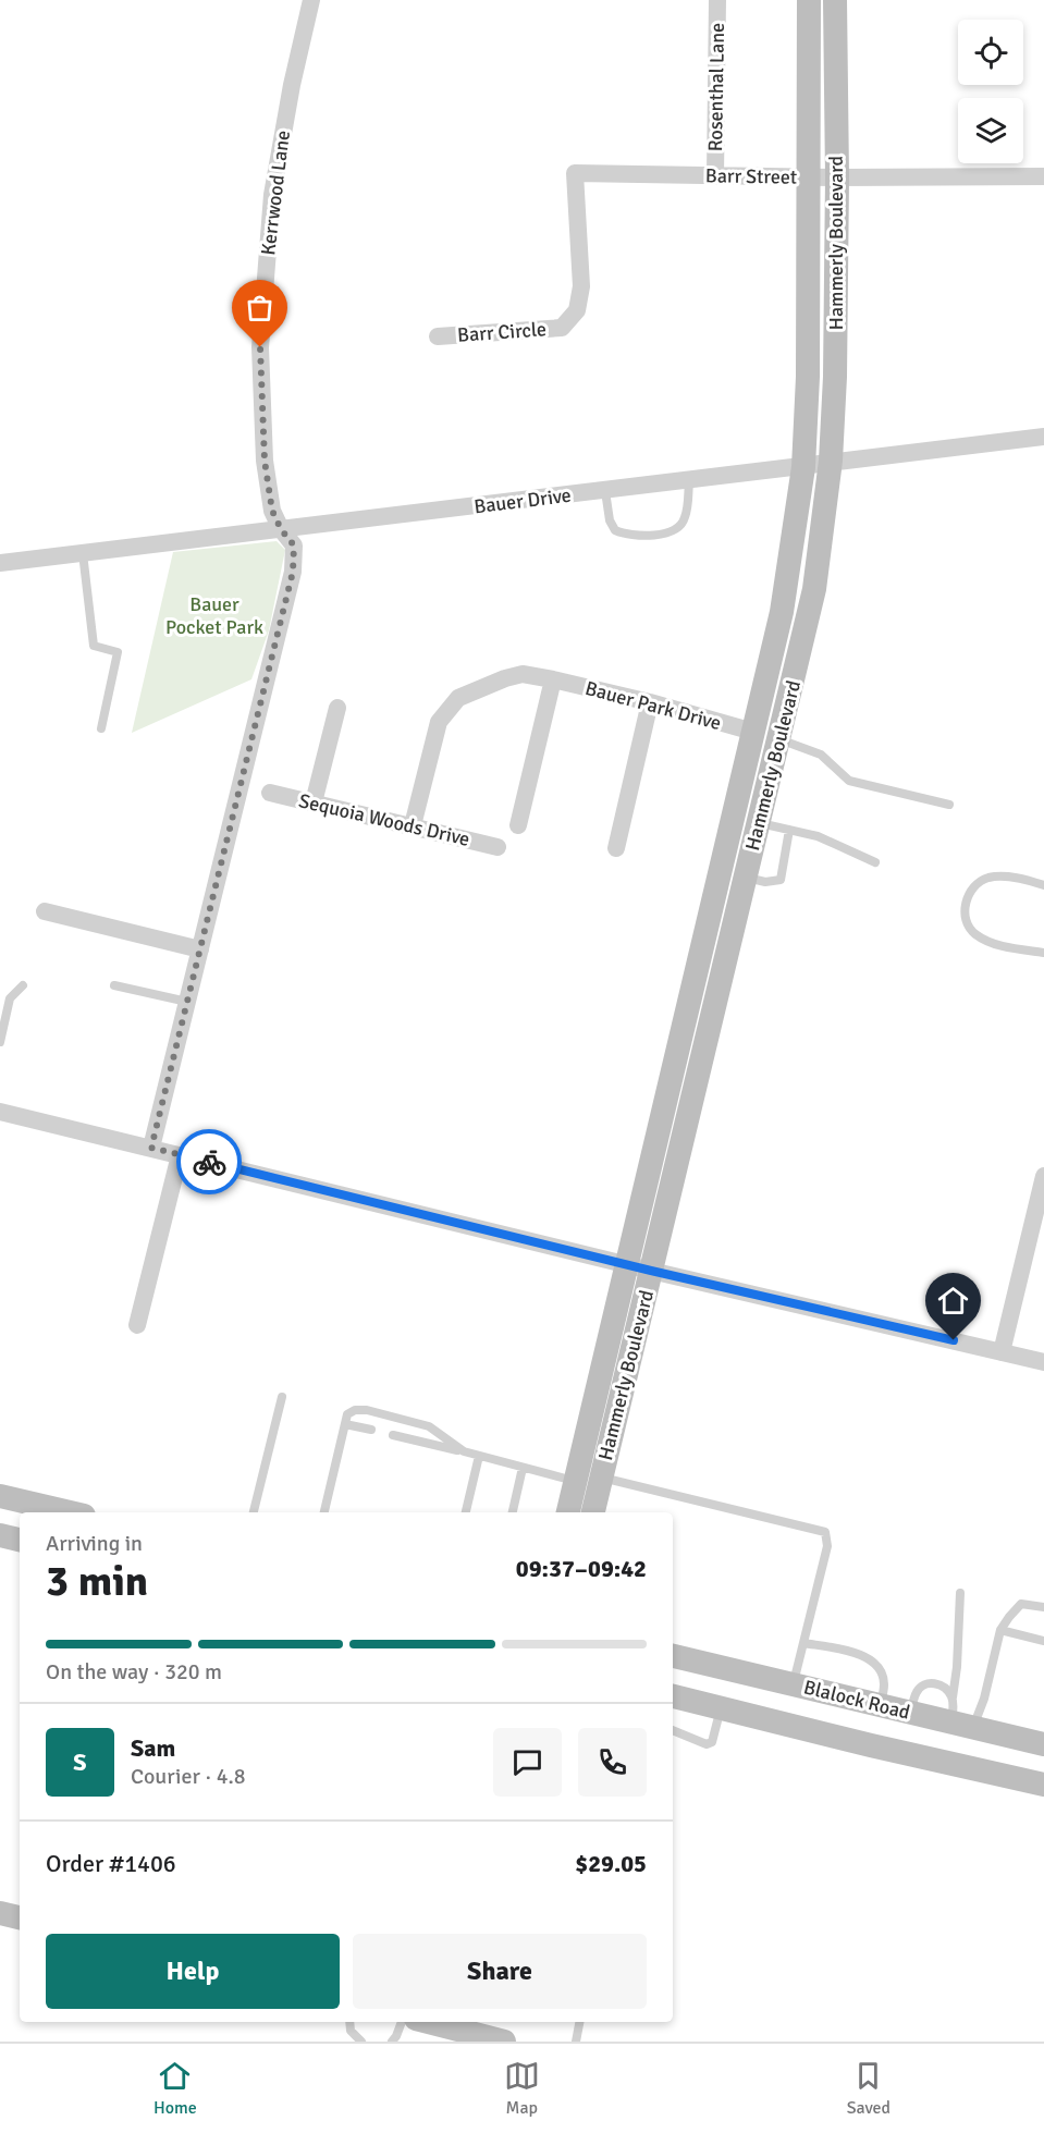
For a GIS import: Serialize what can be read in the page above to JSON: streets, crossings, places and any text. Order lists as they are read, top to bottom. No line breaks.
{"streets":{"main road":["Hammerly Boulevard","Blalock Road"],"street":["Rosenthal Lane","Barr Street","Kerrwood Lane","Barr Circle","Bauer Drive","Bauer Park Drive","Sequoia Woods Drive"]},"crossings":[["Rosenthal Lane","Barr Street"],["Barr Street","Hammerly Boulevard"],["Barr Street","Barr Circle"],["Kerrwood Lane","Bauer Drive"],["Hammerly Boulevard","Bauer Drive"],["Hammerly Boulevard","Bauer Park Drive"],["Bauer Park Drive","Sequoia Woods Drive"]],"parks":["Bauer Pocket Park"],"page":{"heading":["3 min","Arriving in","09:37–09:42"],"panel":["Sam","Courier · 4.8","Order #1406","$29.05"],"bar":"On the way · 320 m","round":"S","buttons":["Help","Share"],"tabs":["Home","Map","Saved"]}}
